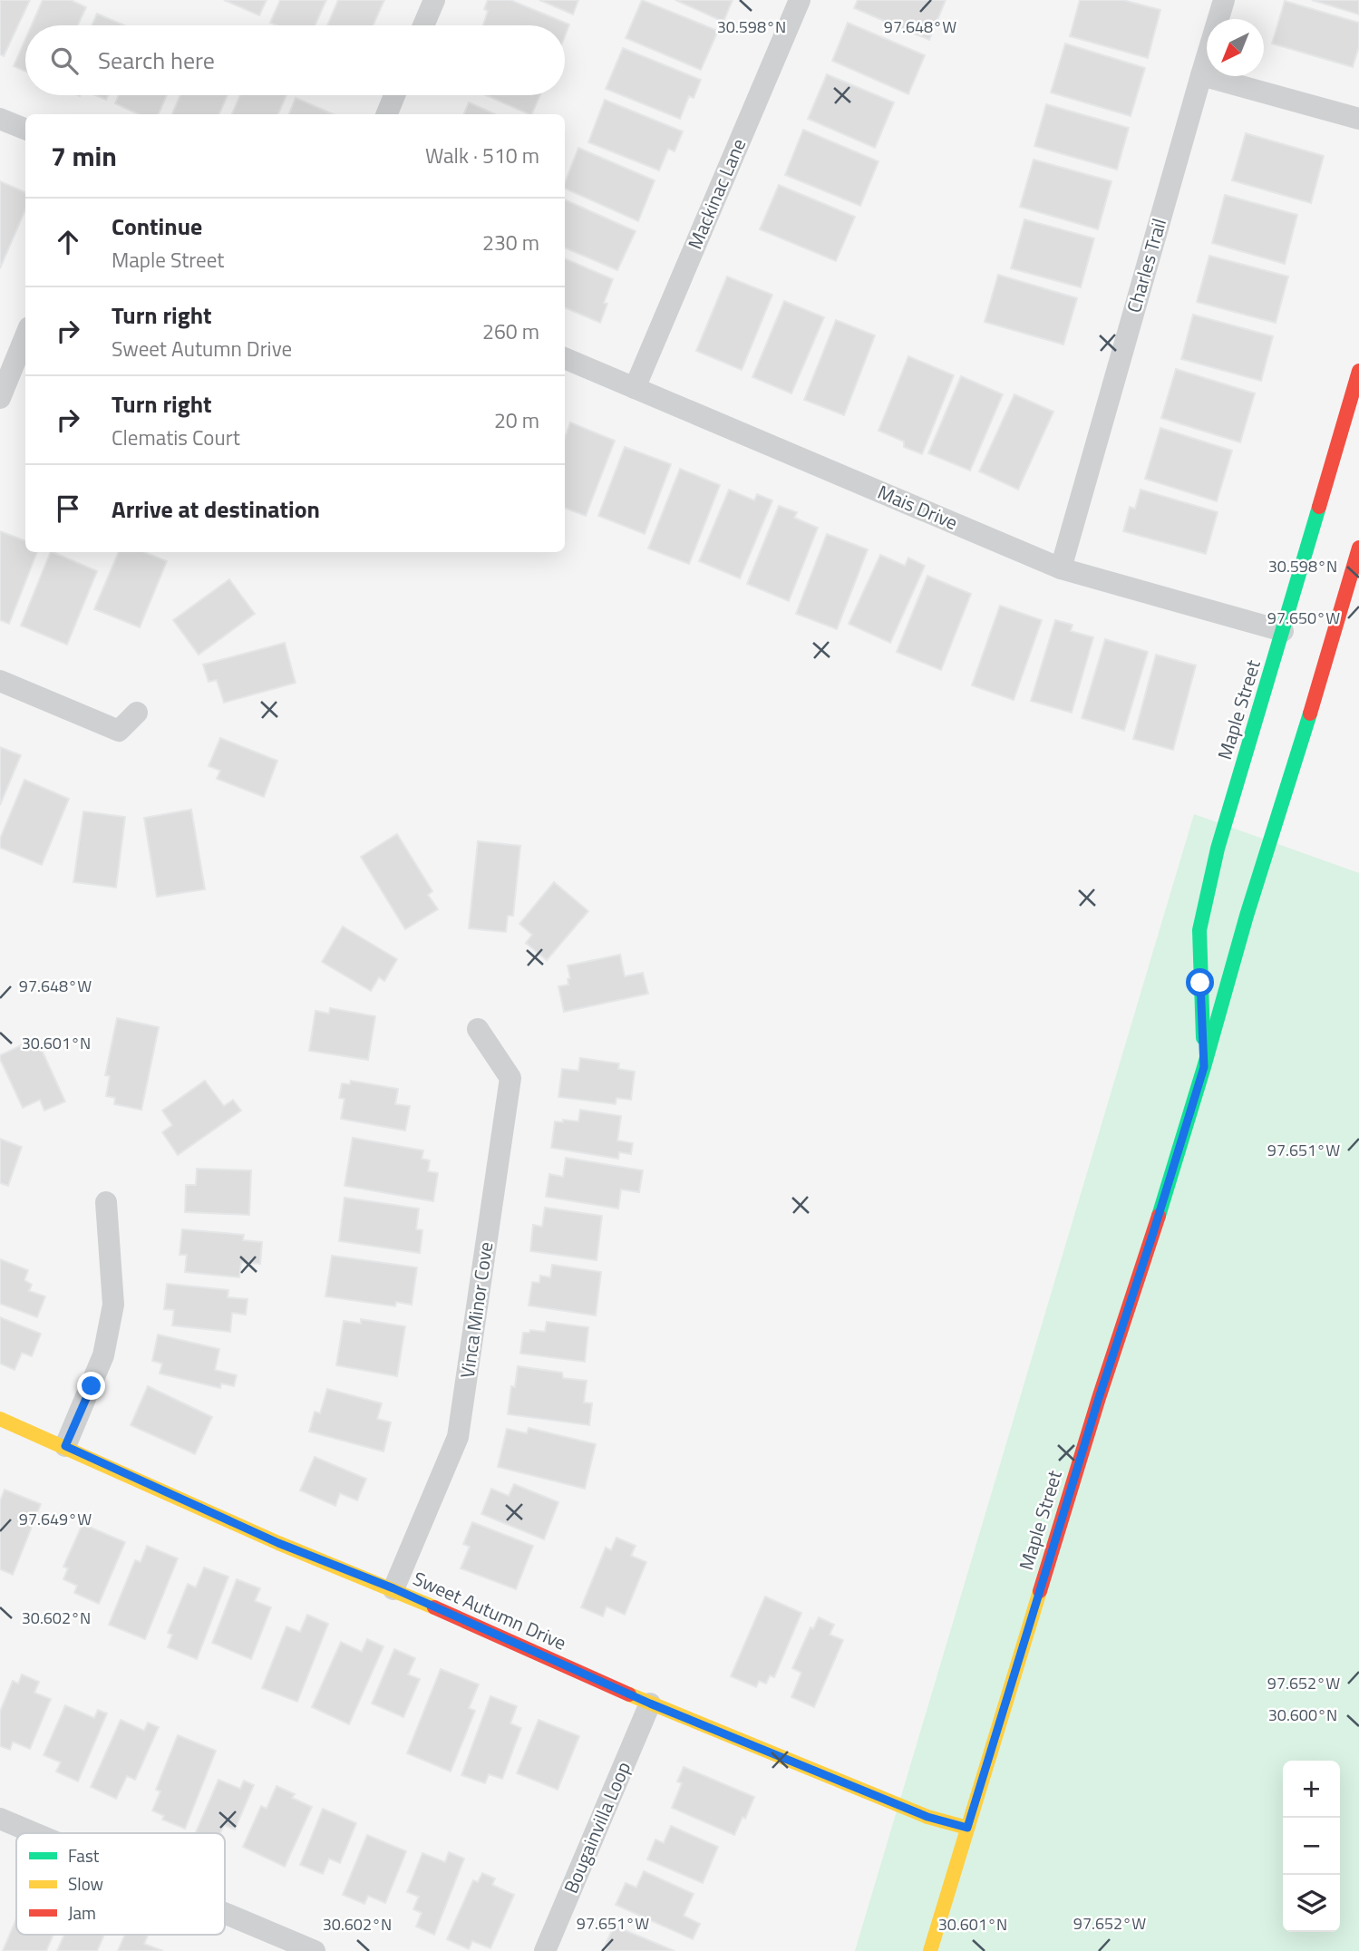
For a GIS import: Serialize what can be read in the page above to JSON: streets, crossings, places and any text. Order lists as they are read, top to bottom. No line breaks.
{"streets":{"street":["Mackinac Lane","Charles Trail","Mais Drive","Maple Street","Vinca Minor Cove","Sweet Autumn Drive","Bougainvilla Loop"]},"crossings":[["Mackinac Lane","Mais Drive"],["Charles Trail","Mais Drive"],["Mais Drive","Maple Street"],["Maple Street","Sweet Autumn Drive"],["Vinca Minor Cove","Sweet Autumn Drive"],["Sweet Autumn Drive","Bougainvilla Loop"]],"legend":["Fast","Slow","Jam"],"north":"bottom left","page":{"search":"Search here","heading":["7 min","Walk · 510 m"],"list":[["Continue","Maple Street","230 m"],["Turn right","Sweet Autumn Drive","260 m"],["Turn right","Clematis Court","20 m"],"Arrive at destination"],"map_buttons":["+","−"]},"coordinates":["30.598°N","97.648°W","97.650°W","30.601°N","97.651°W","97.649°W","30.602°N","97.652°W","30.600°N"]}
